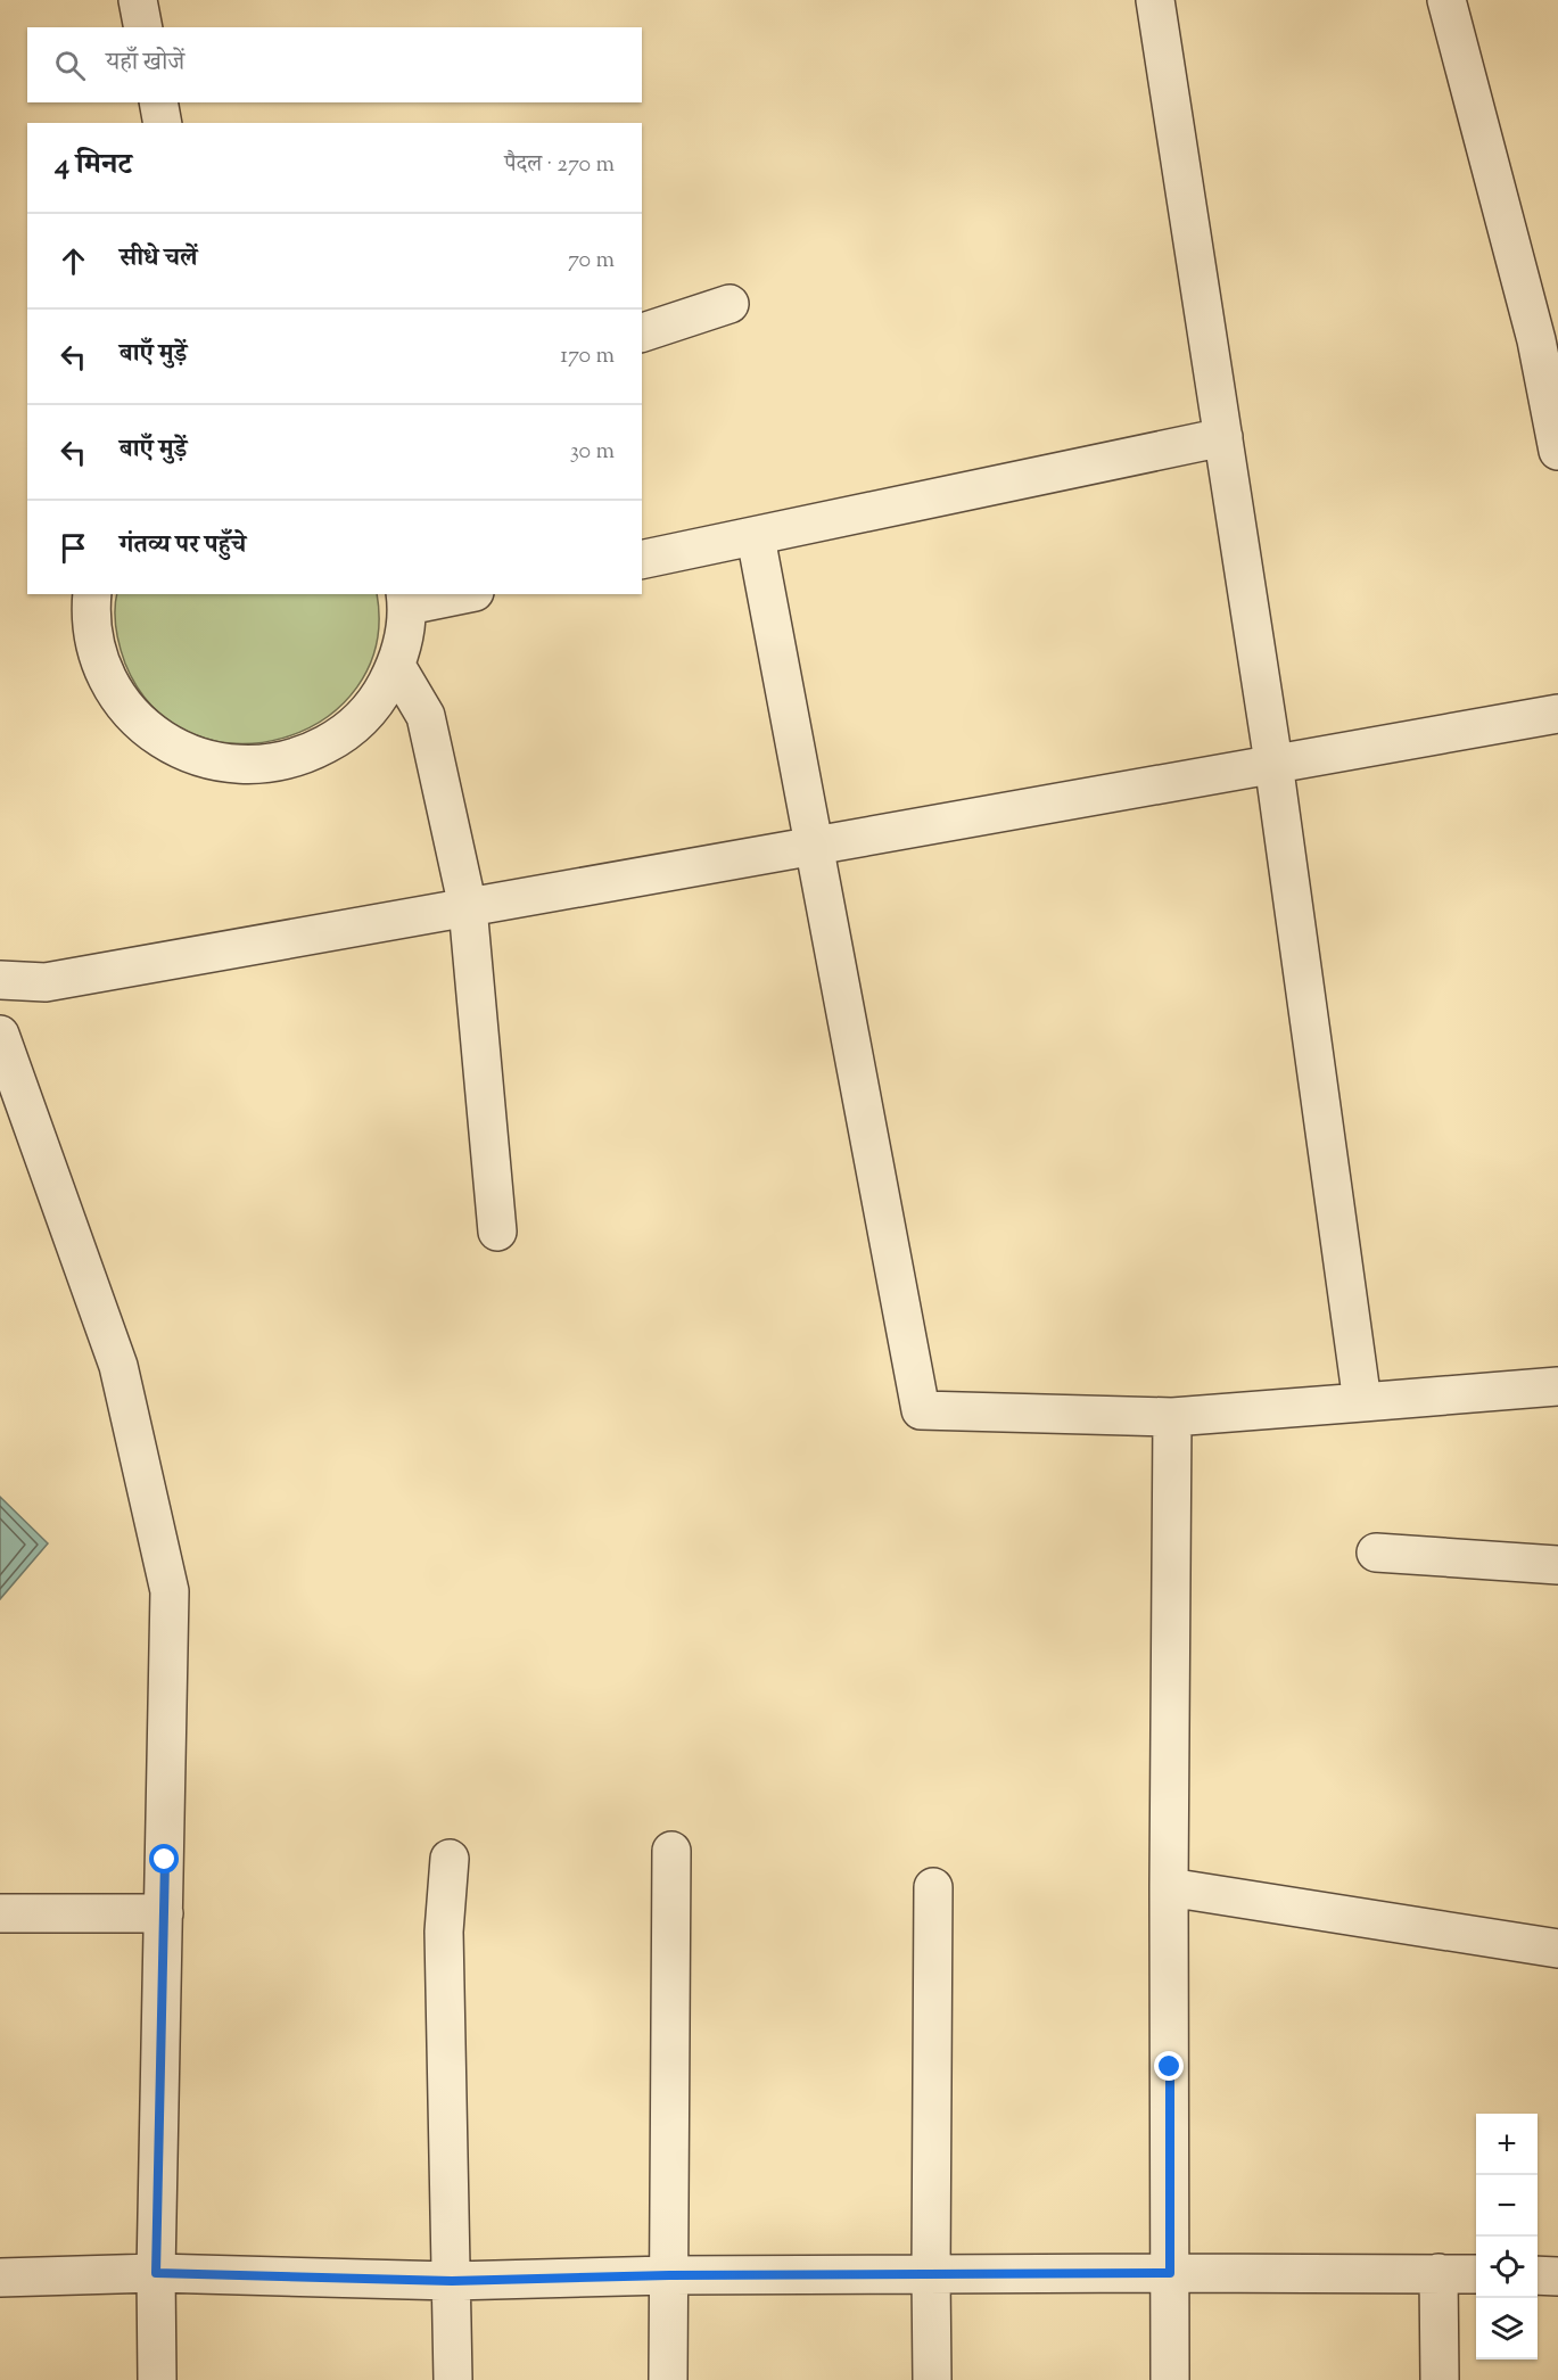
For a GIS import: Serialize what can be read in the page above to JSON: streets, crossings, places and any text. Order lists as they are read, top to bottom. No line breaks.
{"page":{"search":"यहाँ खोजें","heading":["4 मिनट","पैदल · 270 m"],"list":[["सीधे चलें","70 m"],["बाएँ मुड़ें","170 m"],["बाएँ मुड़ें","30 m"],"गंतव्य पर पहुँचे"],"map_buttons":["+","−"]}}
